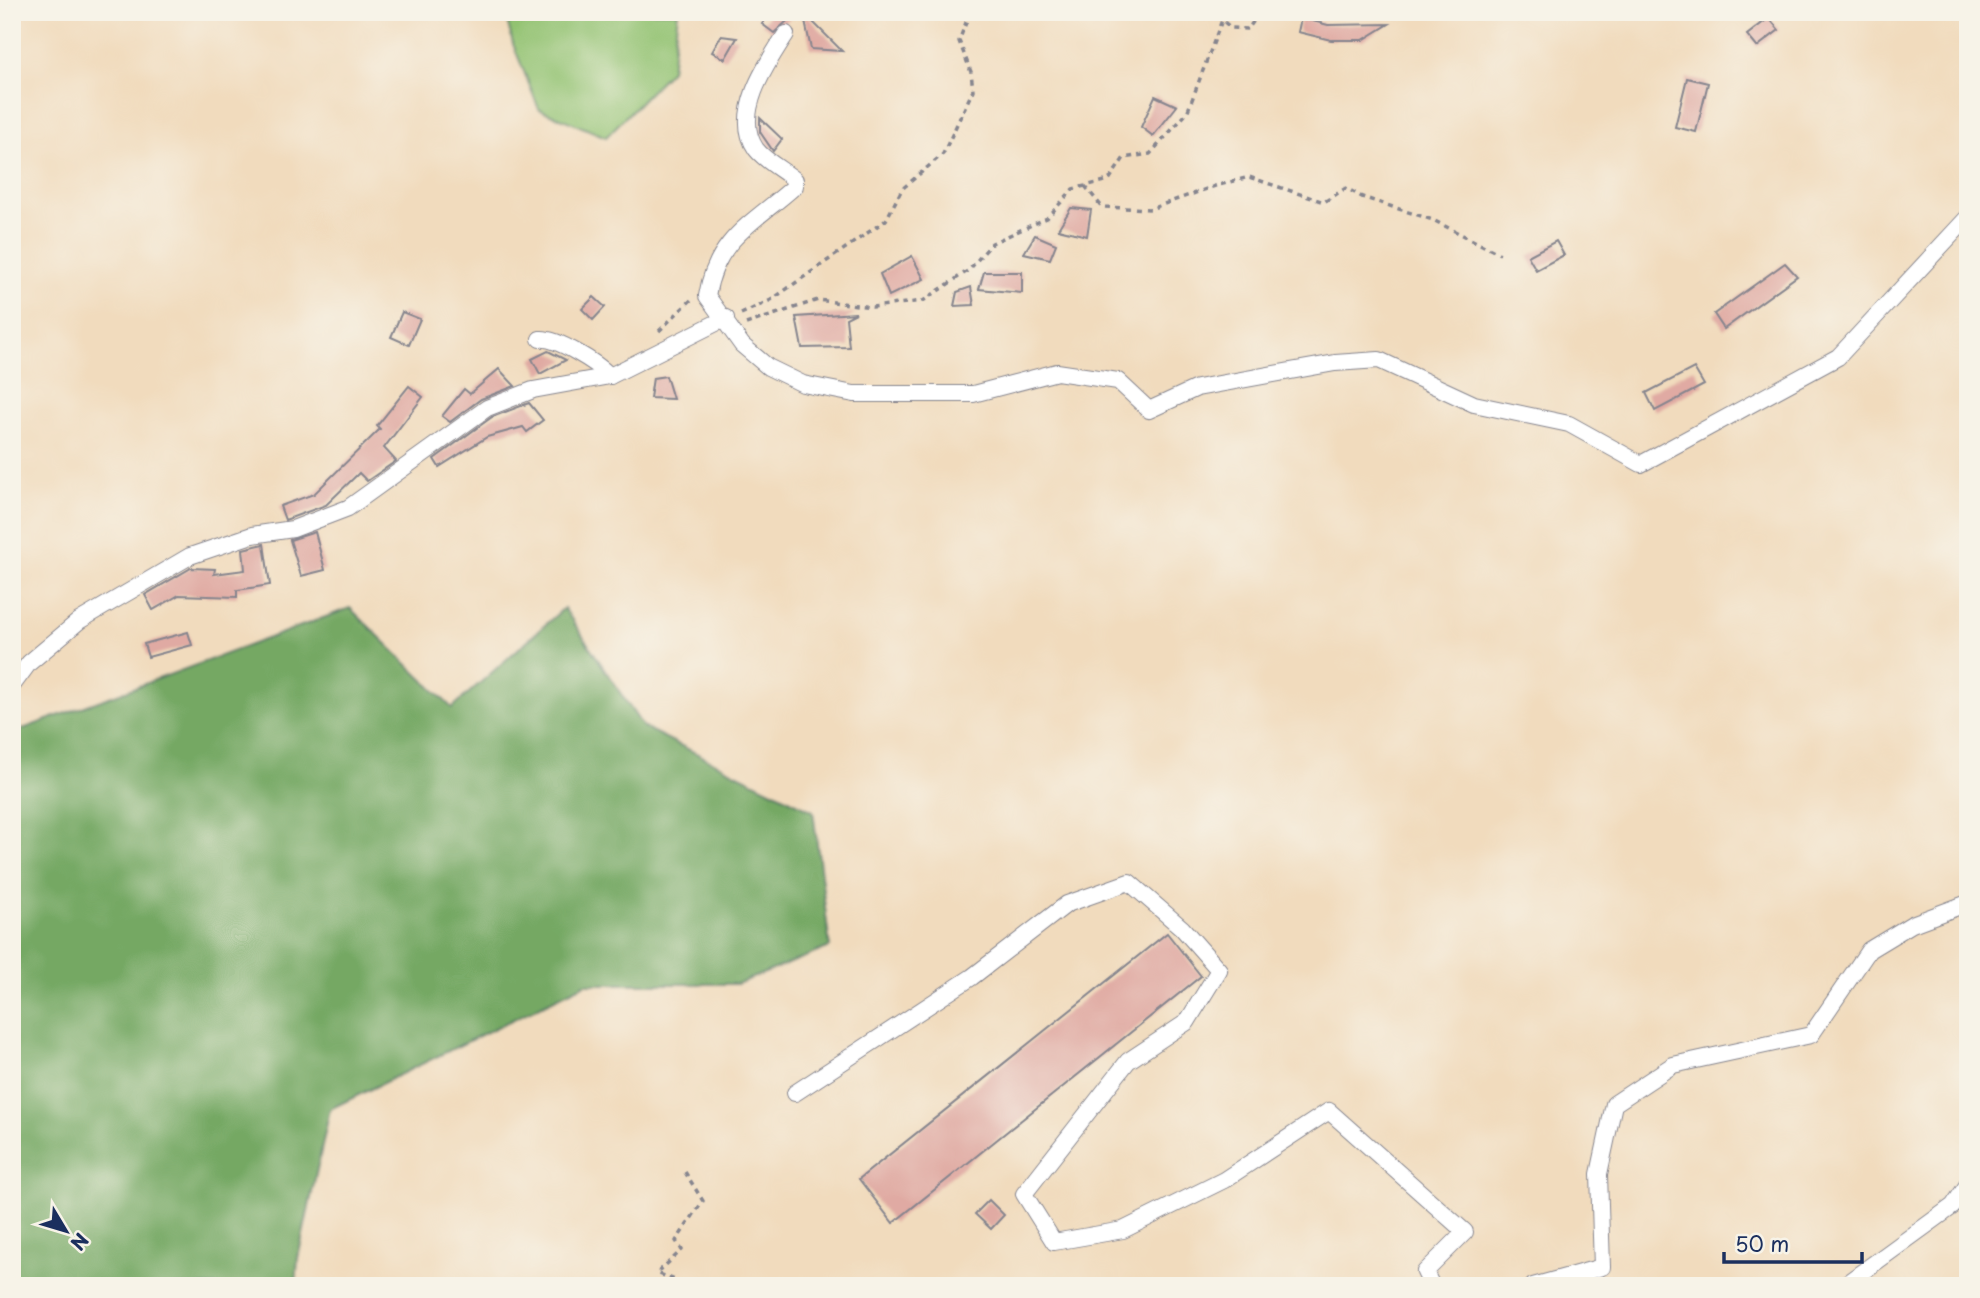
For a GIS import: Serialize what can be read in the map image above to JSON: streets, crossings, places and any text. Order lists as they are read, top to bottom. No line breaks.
{"scale_bar":"50 m","north":"bottom right"}
